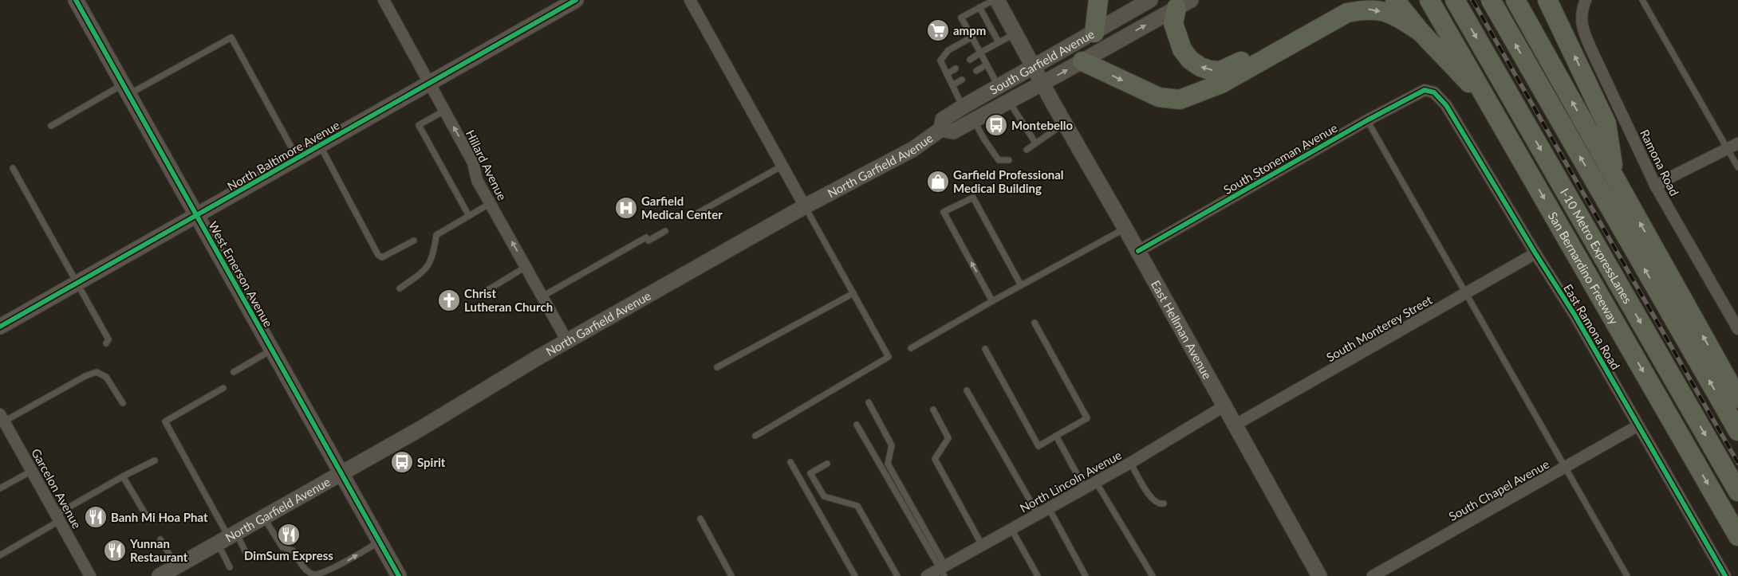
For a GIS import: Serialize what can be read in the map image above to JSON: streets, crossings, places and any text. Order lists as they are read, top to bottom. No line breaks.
{"streets":{"highway":["I-10 Metro ExpressLanes","San Bernardino Freeway"],"street":["South Garfield Avenue","North Baltimore Avenue","South Stoneman Avenue","Ramona Road","North Garfield Avenue","Hillard Avenue","West Emerson Avenue","East Ramona Road","South Monterey Street","East Hellman Avenue","North Lincoln Avenue","Garcelon Avenue","South Chapel Avenue"]},"crossings":[["South Garfield Avenue","North Garfield Avenue"],["South Garfield Avenue","East Hellman Avenue"],["North Baltimore Avenue","Hillard Avenue"],["North Baltimore Avenue","West Emerson Avenue"],["South Stoneman Avenue","East Ramona Road"],["South Stoneman Avenue","East Hellman Avenue"],["North Garfield Avenue","Hillard Avenue"],["North Garfield Avenue","West Emerson Avenue"],["North Garfield Avenue","East Hellman Avenue"],["East Ramona Road","South Monterey Street"],["East Ramona Road","South Chapel Avenue"],["South Monterey Street","East Hellman Avenue"],["East Hellman Avenue","North Lincoln Avenue"]],"one_way":["Hillard Avenue"],"places":{"supermarket":["ampm"],"bus stop":["Montebello","Spirit"],"shop":["Garfield Professional Medical Building"],"hospital":["Garfield Medical Center"],"church":["Christ Lutheran Church"],"restaurant":["Banh Mi Hoa Phat","DimSum Express","Yunnan Restaurant"]}}
